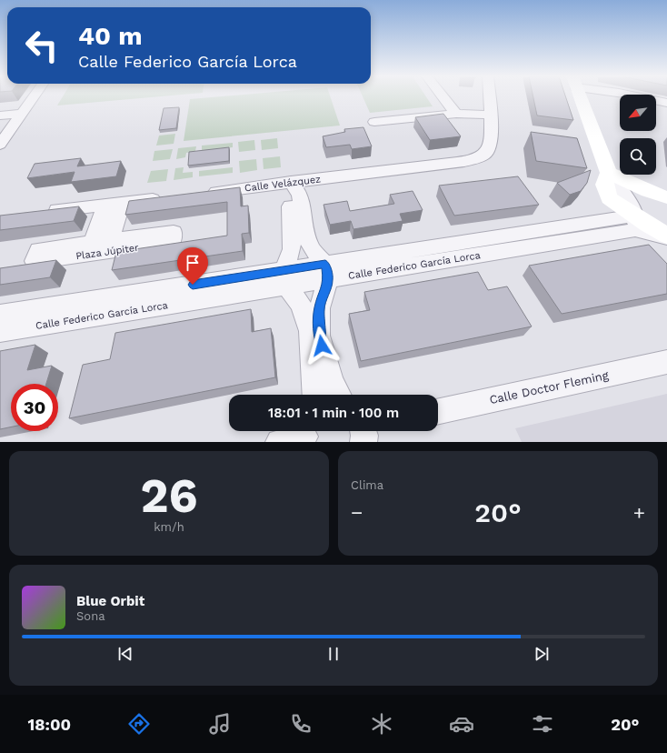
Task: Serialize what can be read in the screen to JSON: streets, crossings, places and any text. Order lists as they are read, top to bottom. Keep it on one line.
{"streets":{"street":["Calle Velázquez","Plaza Júpiter","Calle Federico García Lorca","Calle Doctor Fleming"]},"north":"bottom left","page":{"turn":["40 m","Calle Federico García Lorca"],"limit":"30","trip":"18:01 · 1 min · 100 m","tile":[["26","km/h"],"Clima"],"heat":["−","20°","+"],"song":["Blue Orbit","Sona"],"tabs":["18:00","20°"]}}
